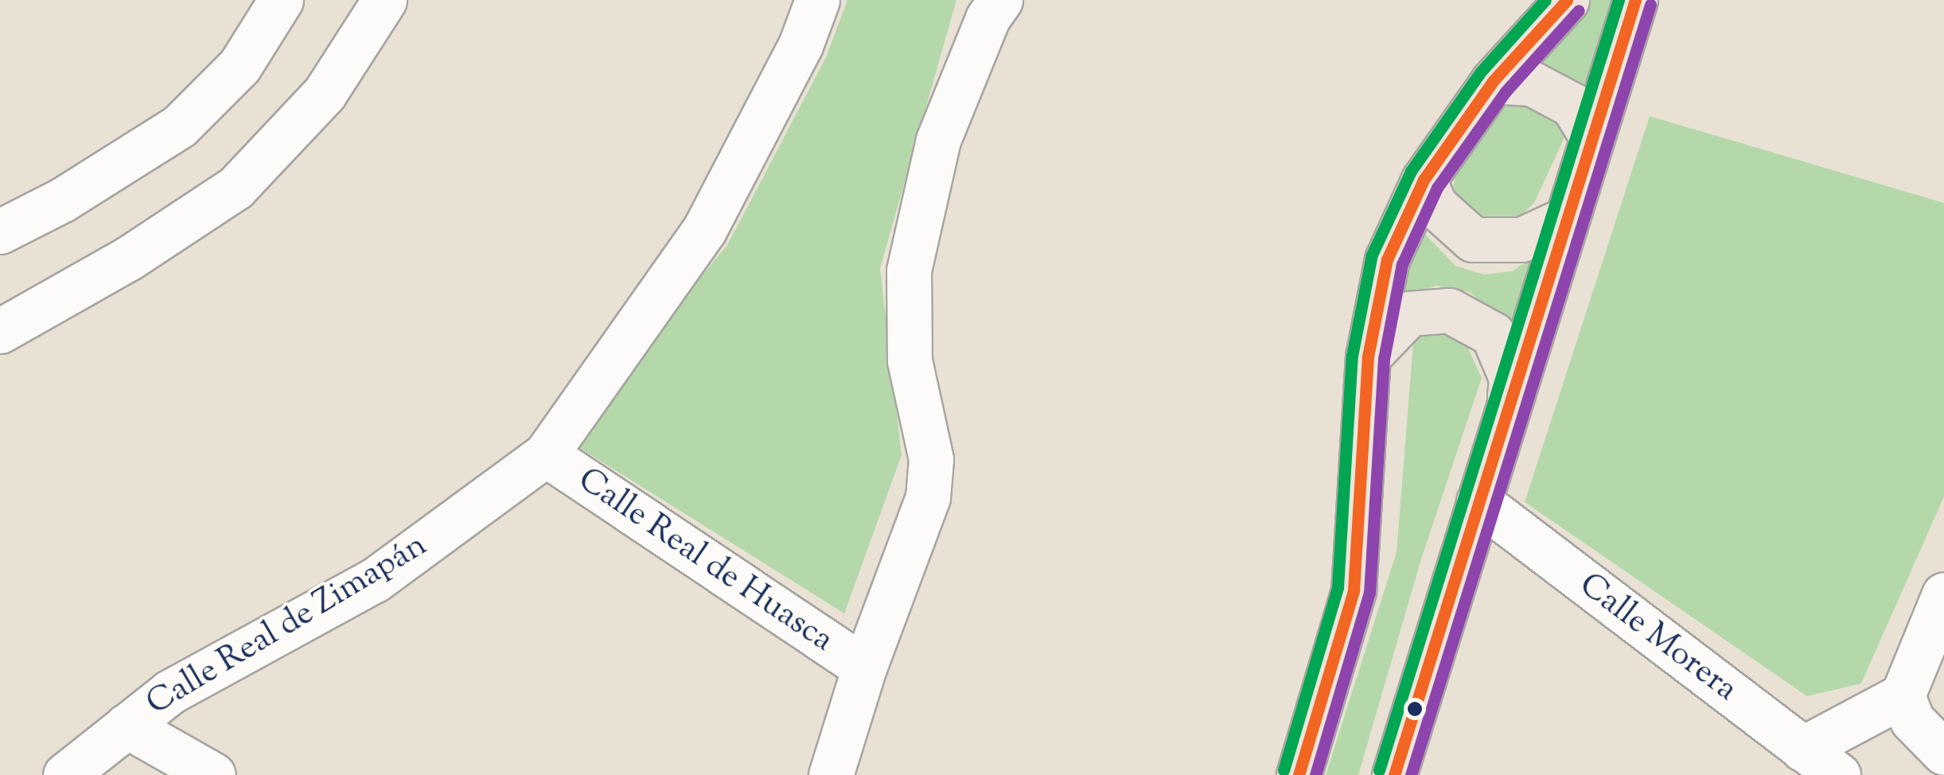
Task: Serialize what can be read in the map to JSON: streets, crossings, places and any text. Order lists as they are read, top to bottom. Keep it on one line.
{"streets":{"street":["Calle Real de Huasca","Calle Real de Zimapán","Calle Morera"]},"crossings":[["Calle Real de Huasca","Calle Real de Zimapán"]]}
